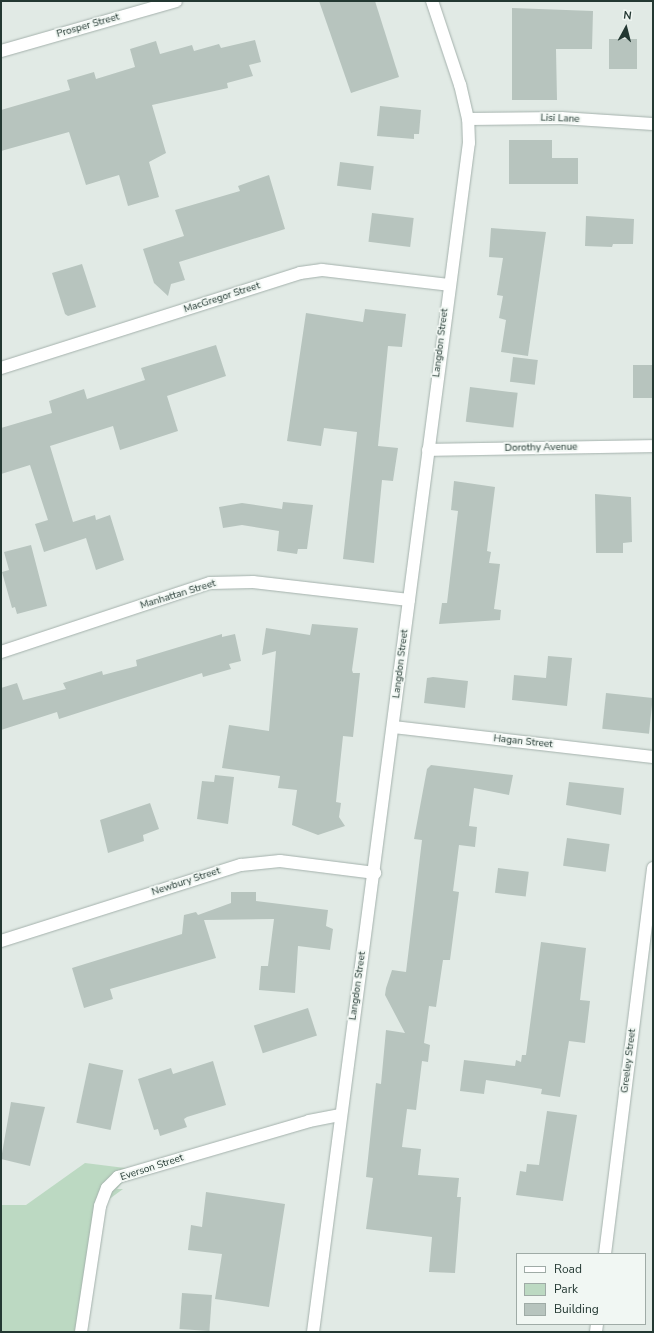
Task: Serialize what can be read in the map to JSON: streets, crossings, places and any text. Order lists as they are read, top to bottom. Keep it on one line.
{"streets":{"street":["Prosper Street","Lisi Lane","MacGregor Street","Langdon Street","Dorothy Avenue","Manhattan Street","Hagan Street","Newbury Street","Greeley Street","Everson Street"]},"crossings":[["Lisi Lane","Langdon Street"],["MacGregor Street","Langdon Street"],["Langdon Street","Dorothy Avenue"],["Langdon Street","Manhattan Street"],["Langdon Street","Hagan Street"],["Langdon Street","Newbury Street"],["Langdon Street","Everson Street"]],"legend":["Road","Park","Building"],"north":"top"}
